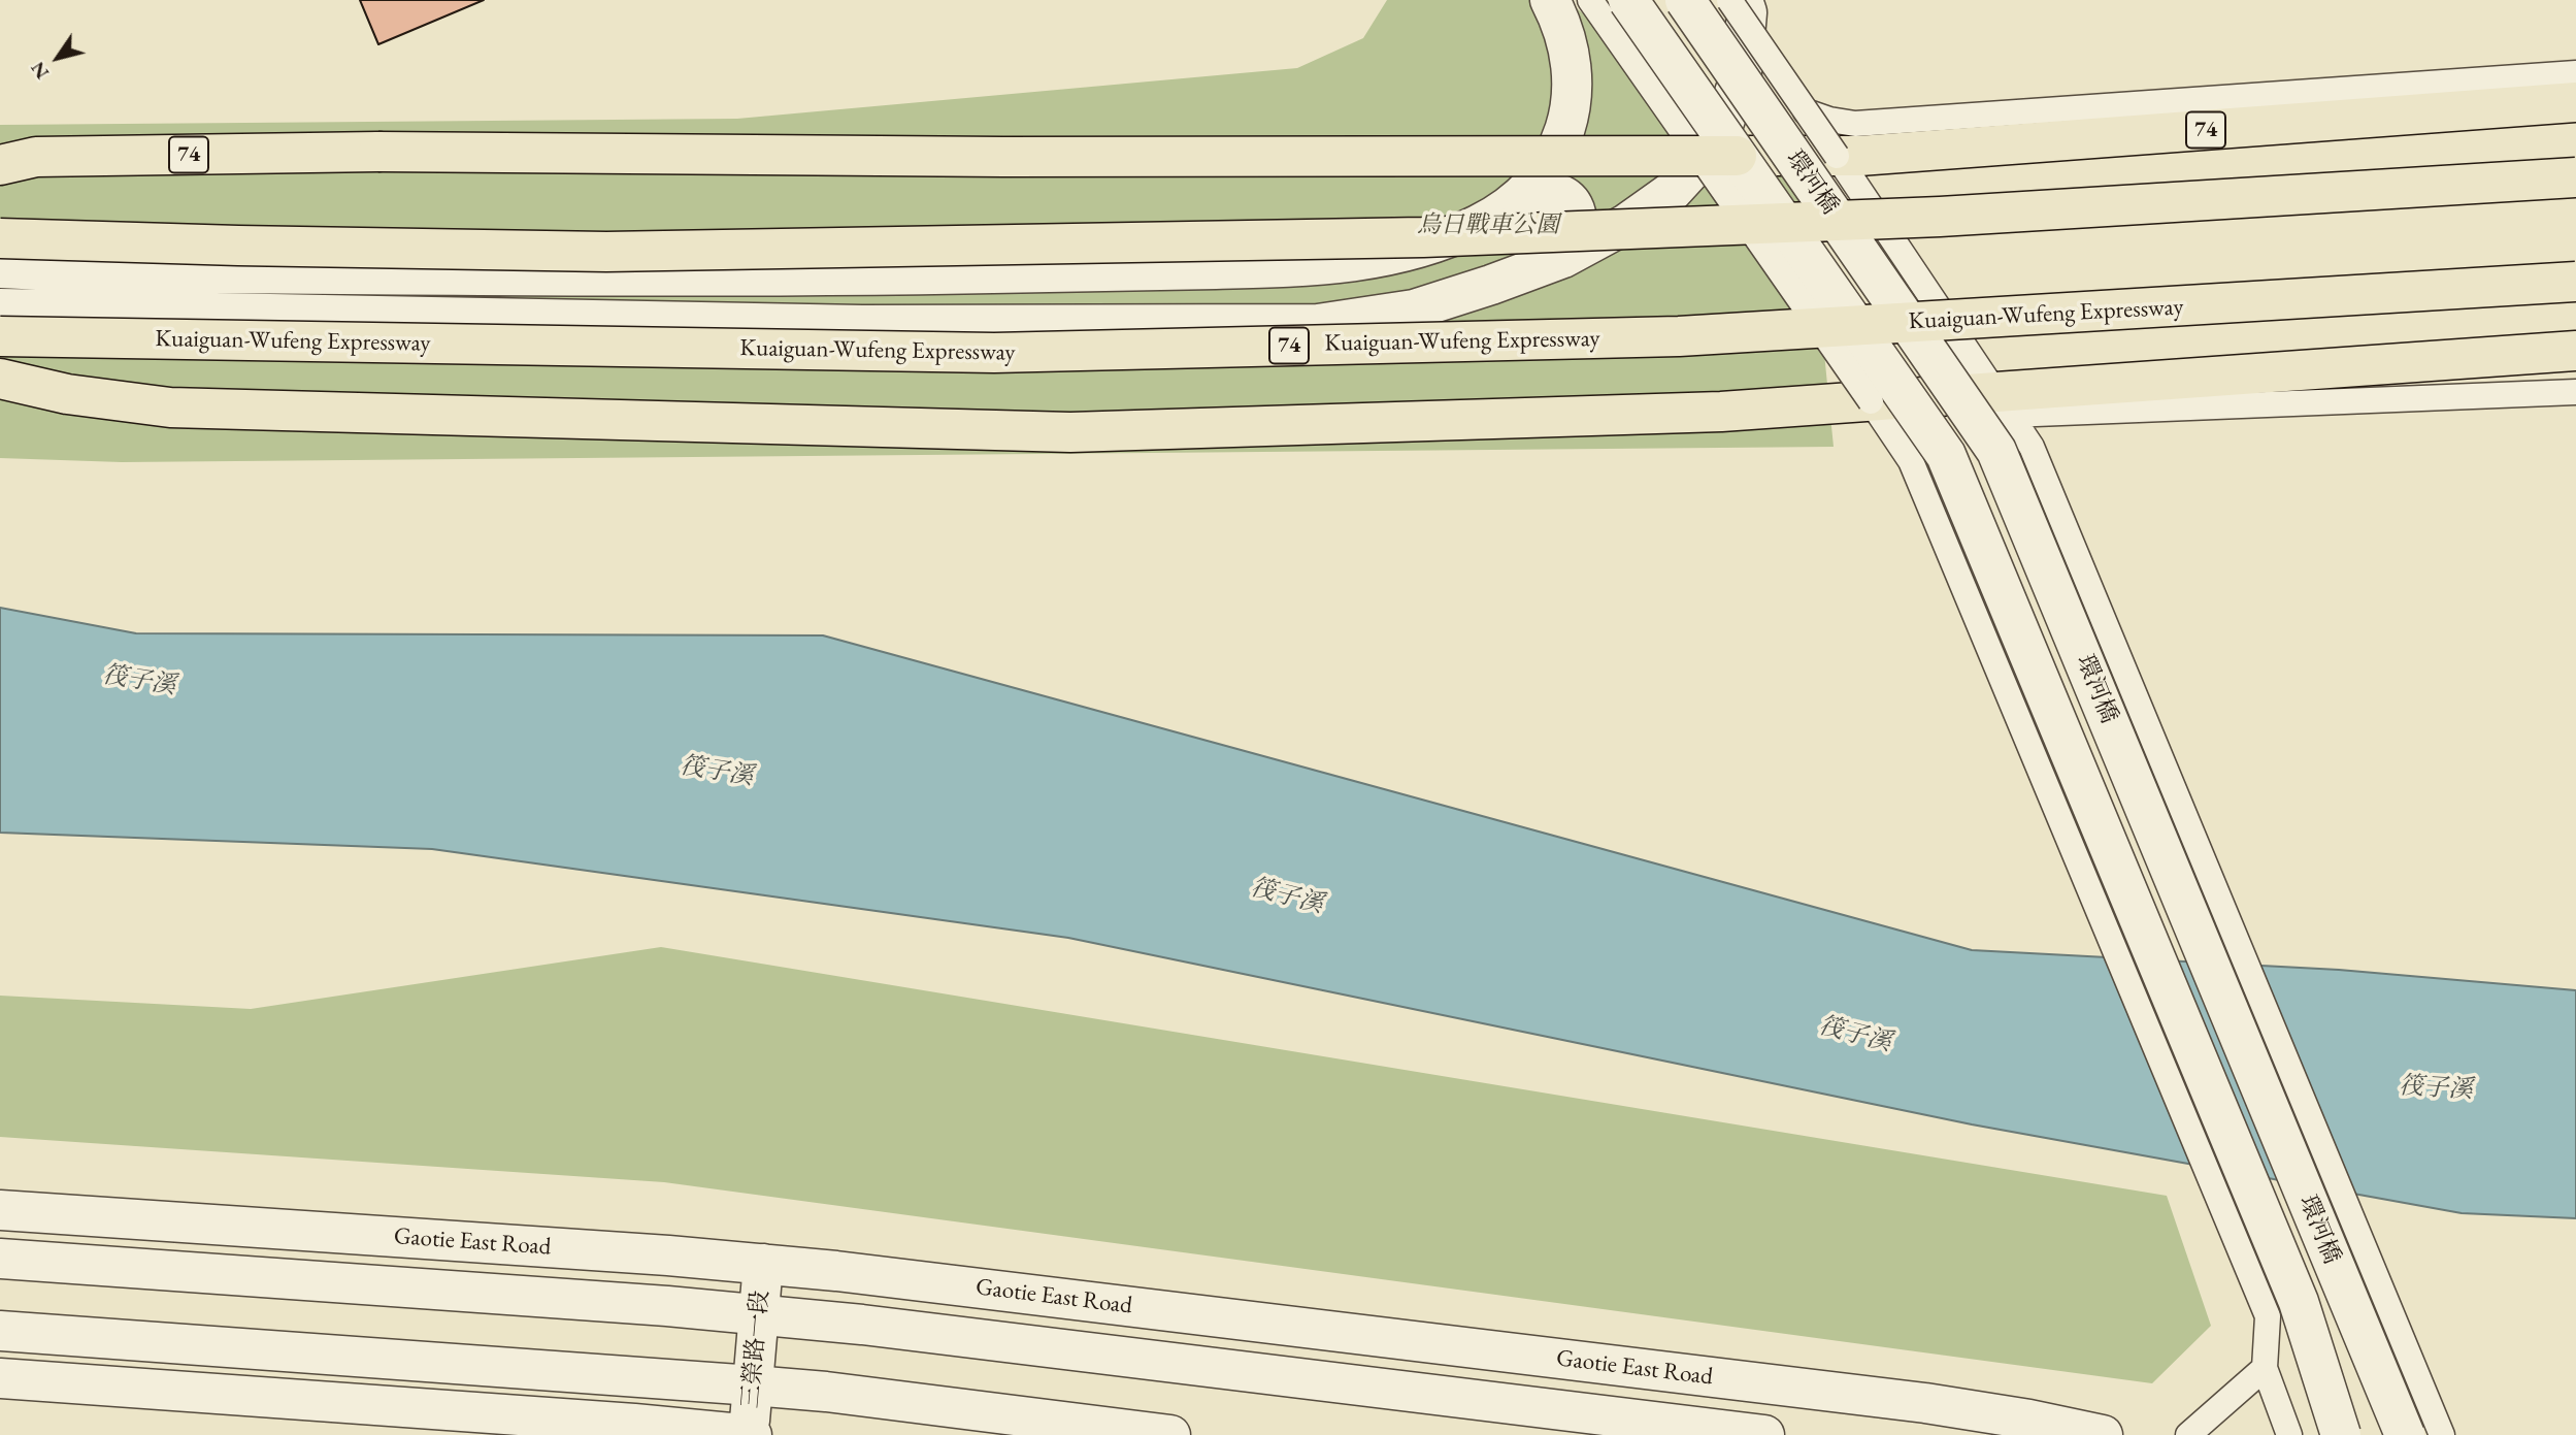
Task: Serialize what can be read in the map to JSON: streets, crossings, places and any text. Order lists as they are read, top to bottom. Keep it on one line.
{"streets":{"highway":["74","Kuaiguan-Wufeng Expressway"],"street":["環河橋","Gaotie East Road","三榮路一段"]},"crossings":[["74","環河橋"],["Gaotie East Road","三榮路一段"]],"water":["筏子溪"],"parks":["烏日戰車公園"],"north":"bottom left"}
